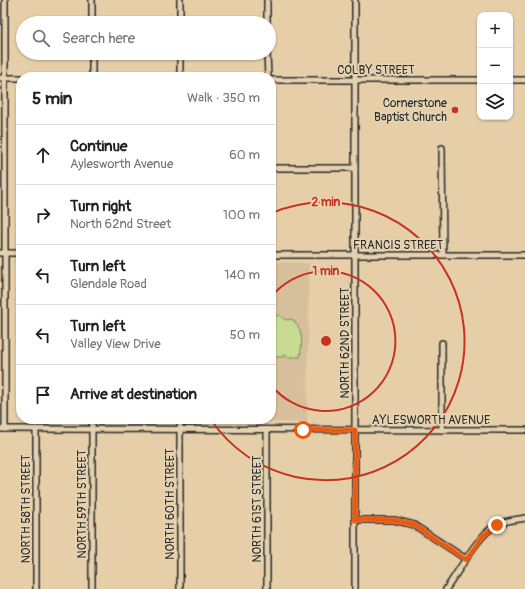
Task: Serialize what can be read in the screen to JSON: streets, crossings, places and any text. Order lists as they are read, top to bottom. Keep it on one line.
{"streets":{"street":["COLBY STREET","FRANCIS STREET","NORTH 62ND STREET","AYLESWORTH AVENUE","NORTH 59TH STREET","NORTH 60TH STREET","NORTH 58TH STREET","NORTH 61ST STREET"]},"crossings":[["COLBY STREET","NORTH 62ND STREET"],["FRANCIS STREET","NORTH 62ND STREET"],["NORTH 62ND STREET","AYLESWORTH AVENUE"],["AYLESWORTH AVENUE","NORTH 59TH STREET"],["AYLESWORTH AVENUE","NORTH 60TH STREET"],["AYLESWORTH AVENUE","NORTH 58TH STREET"],["AYLESWORTH AVENUE","NORTH 61ST STREET"]],"places":["Cornerstone Baptist Church"],"page":{"map_buttons":["+","−"],"search":"Search here","heading":["5 min","Walk · 350 m"],"list":[["Continue","Aylesworth Avenue","60 m"],["Turn right","North 62nd Street","100 m"],["Turn left","Glendale Road","140 m"],["Turn left","Valley View Drive","50 m"],"Arrive at destination"]},"rings":["2 min","1 min"]}
